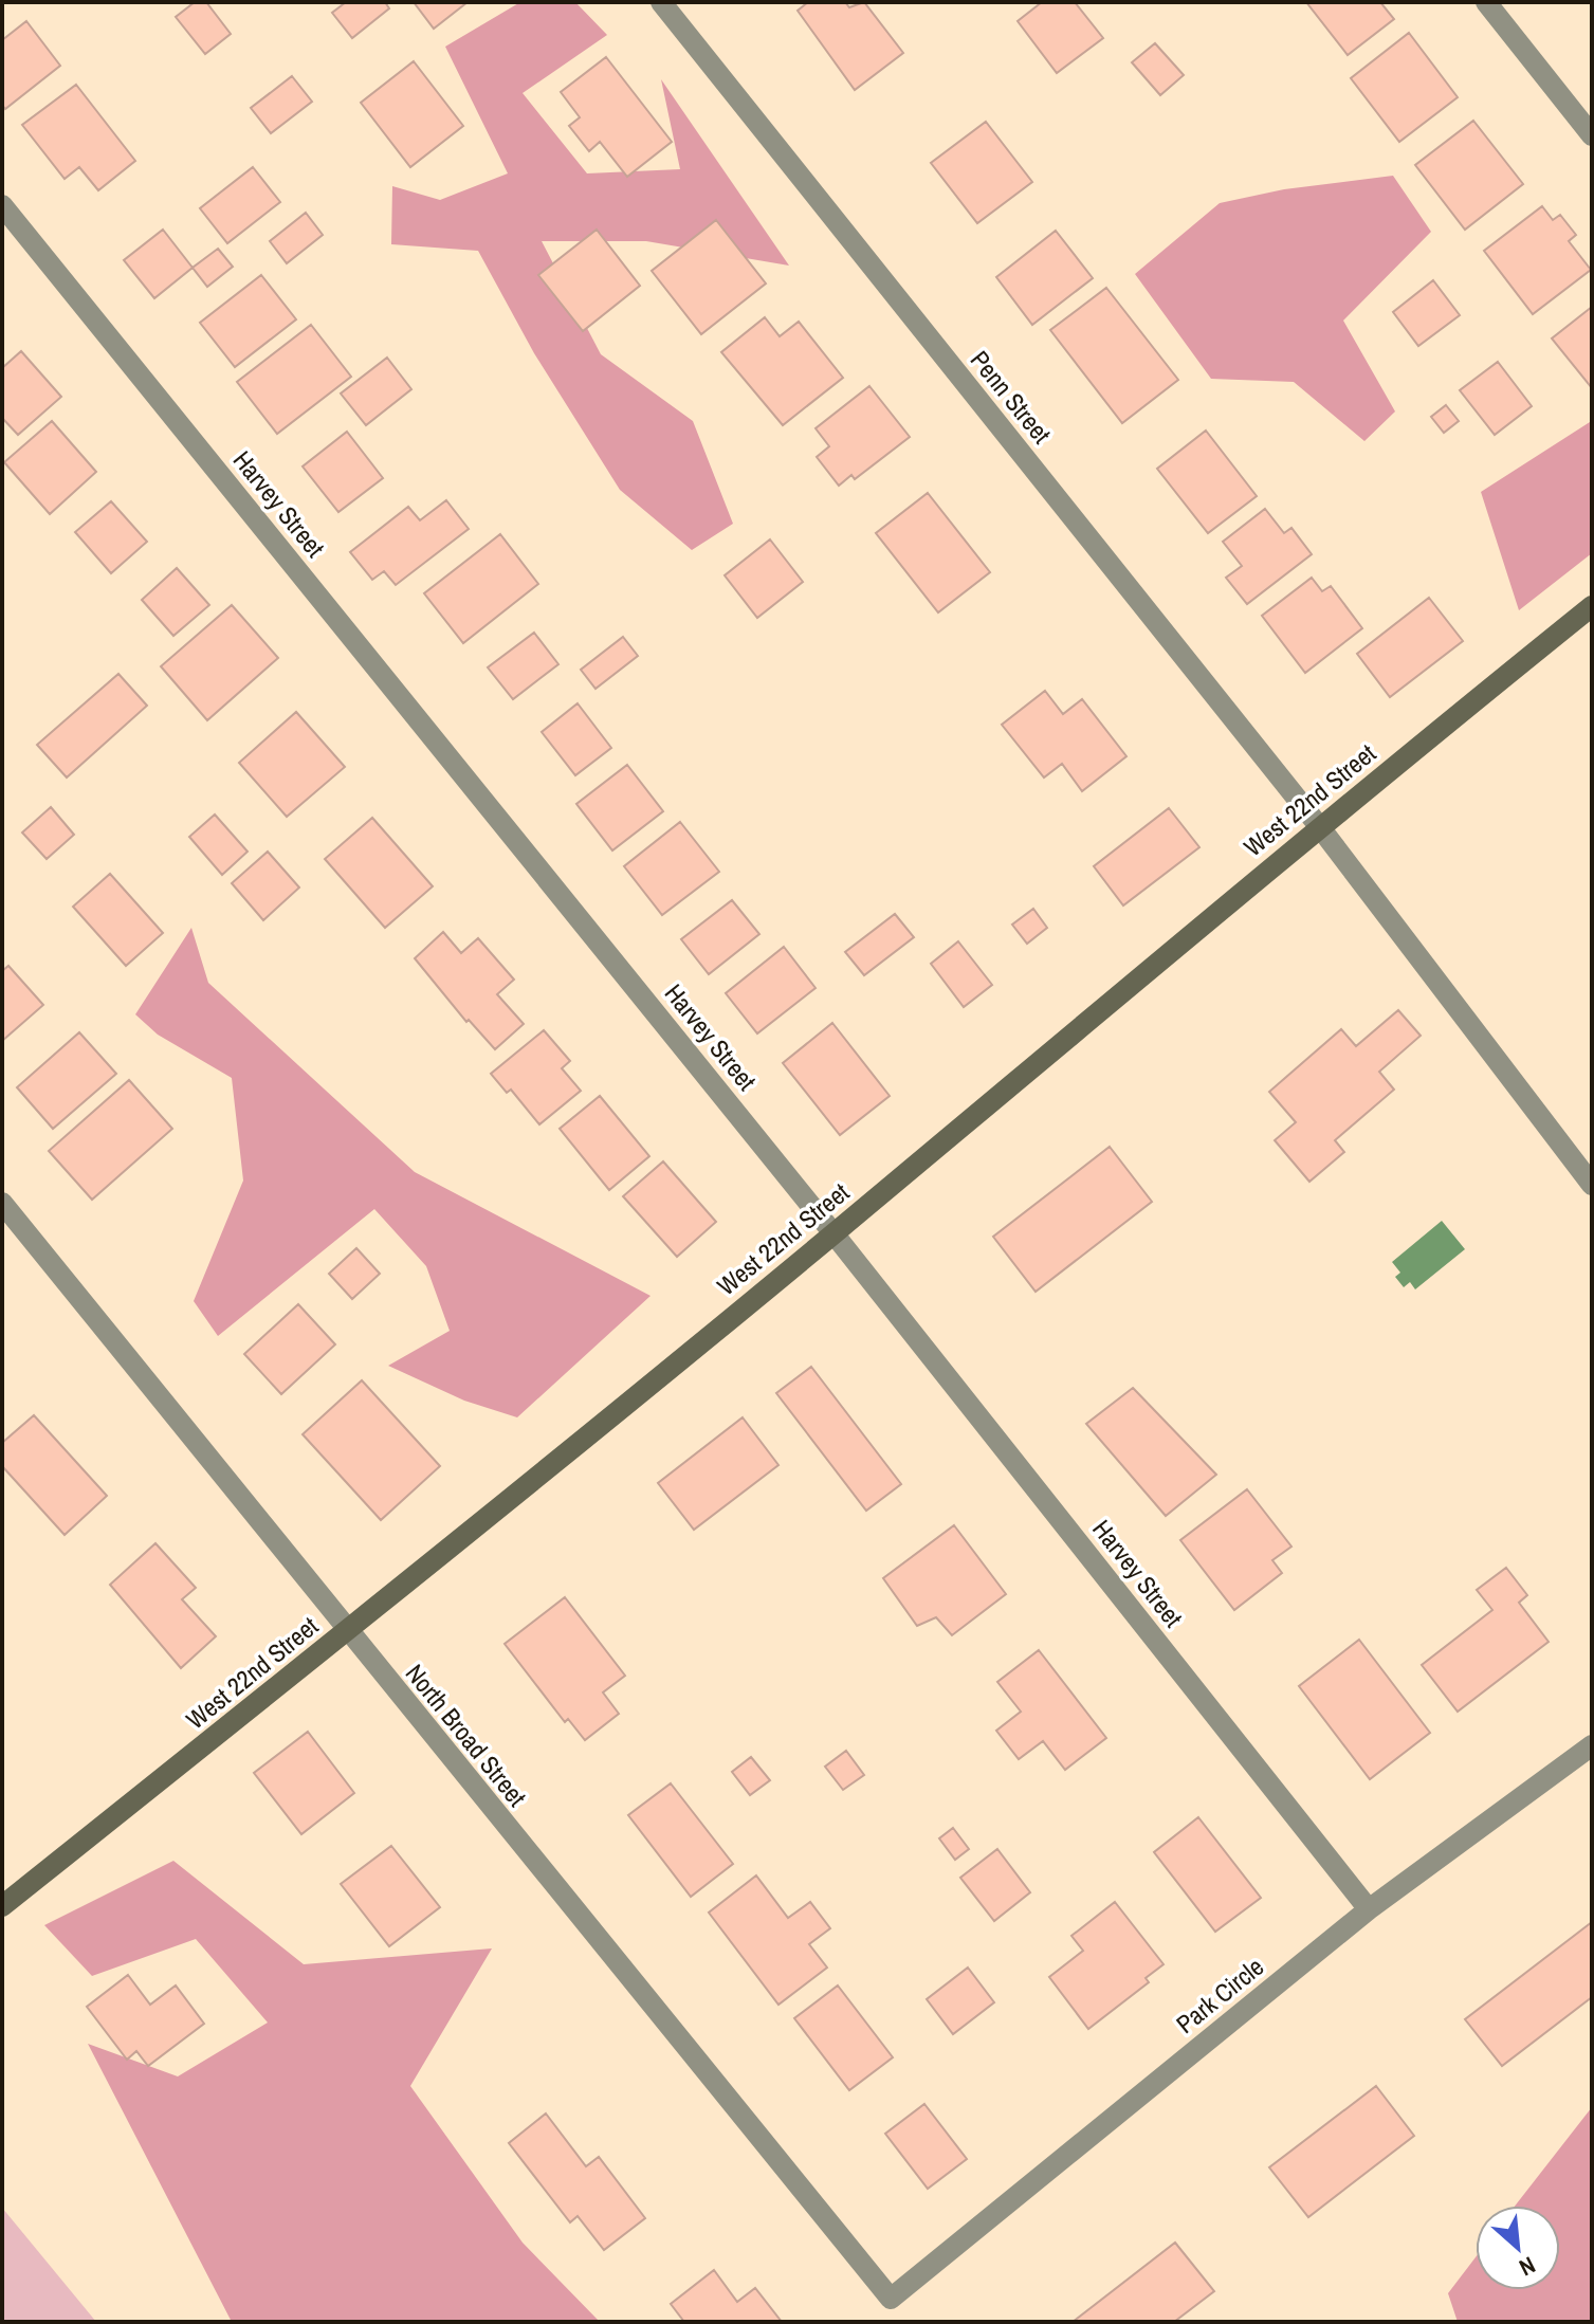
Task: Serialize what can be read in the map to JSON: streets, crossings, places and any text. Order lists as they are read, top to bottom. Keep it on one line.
{"streets":{"street":["Penn Street","Harvey Street","West 22nd Street","North Broad Street","Park Circle"]},"crossings":[["Penn Street","West 22nd Street"],["Harvey Street","West 22nd Street"],["Harvey Street","Park Circle"],["West 22nd Street","North Broad Street"],["North Broad Street","Park Circle"]],"north":"bottom right"}
